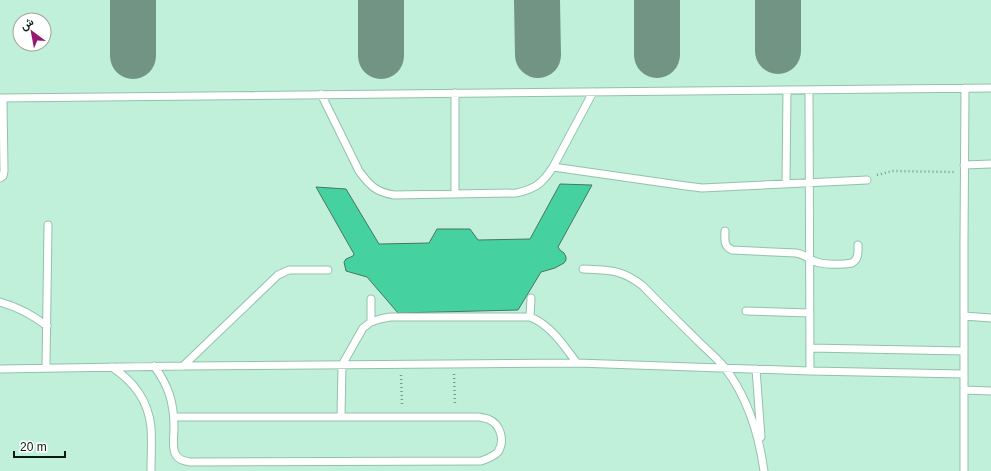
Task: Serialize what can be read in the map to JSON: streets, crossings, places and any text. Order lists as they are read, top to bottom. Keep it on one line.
{"scale_bar":"20 m","north":"top left"}
